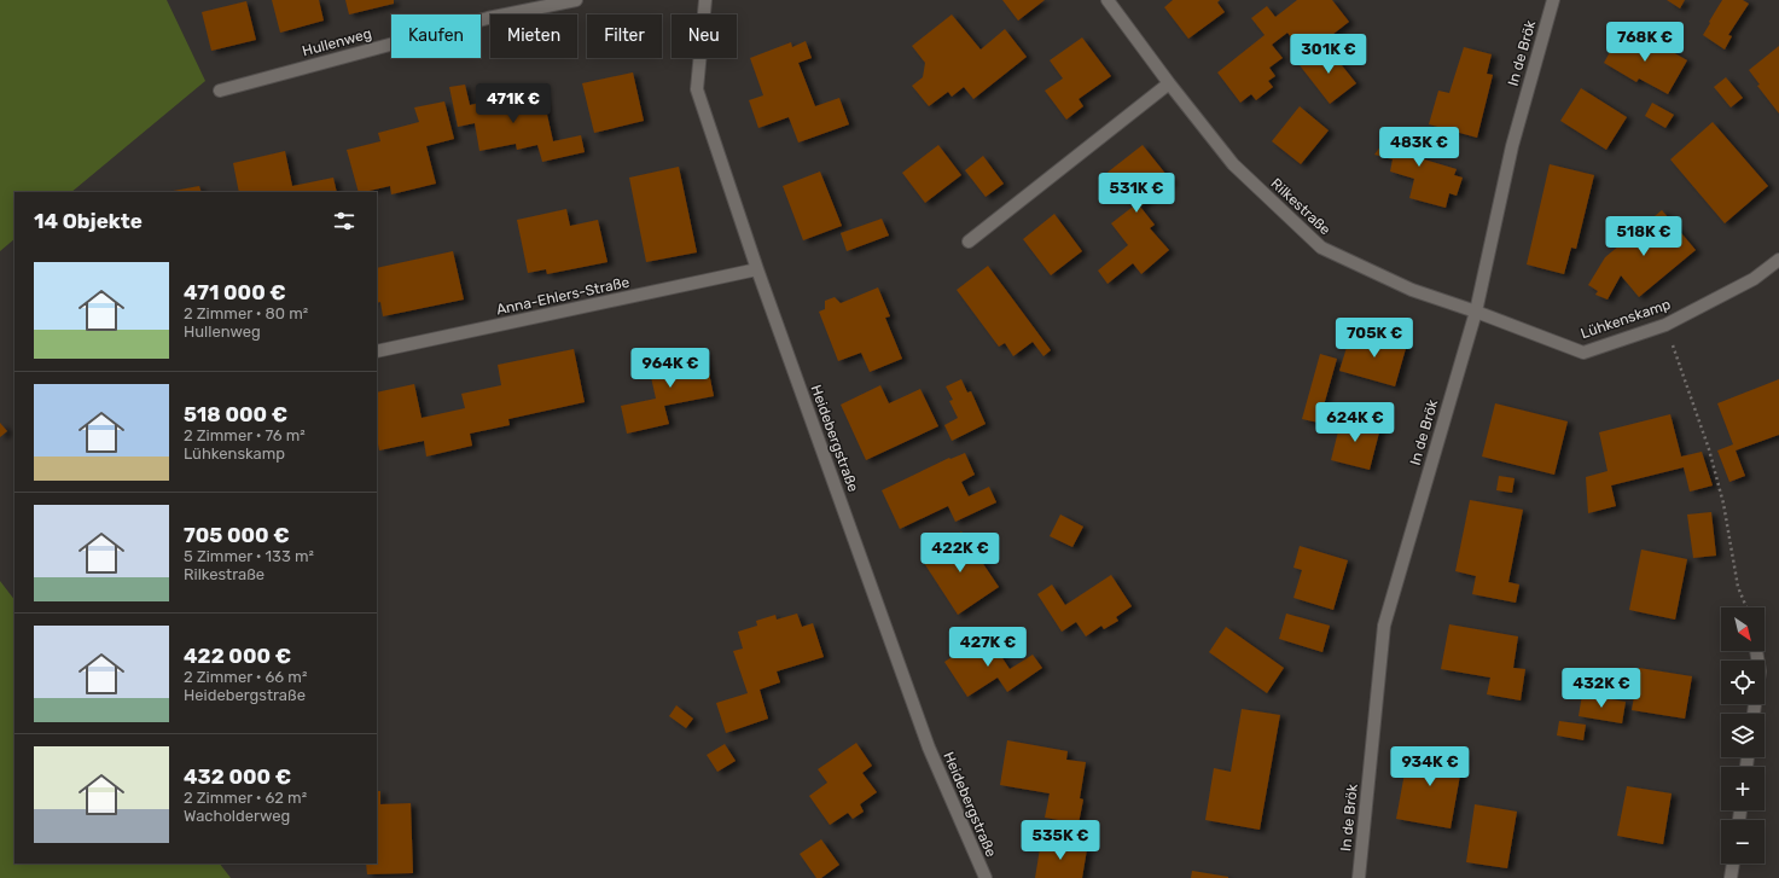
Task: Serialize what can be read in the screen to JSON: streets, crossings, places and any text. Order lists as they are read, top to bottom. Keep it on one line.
{"streets":{"street":["Hullenweg","In de Brök","Rilkestraße","Anna-Ehlers-Straße","Lühkenskamp","Heidebergstraße"]},"crossings":[["In de Brök","Rilkestraße"],["In de Brök","Lühkenskamp"],["Rilkestraße","Lühkenskamp"],["Anna-Ehlers-Straße","Heidebergstraße"]],"north":"bottom right","page":{"chip":["Kaufen","Mieten","Filter","Neu"],"price":["768K €","301K €","471K €","483K €","531K €","518K €","705K €","964K €","624K €","422K €","427K €","432K €","934K €","535K €"],"heading":"14 Objekte","list":[{"name":"471 000 €","note":"2 Zimmer · 80 m² · Hullenweg"},{"name":"518 000 €","note":"2 Zimmer · 76 m² · Lühkenskamp"},{"name":"705 000 €","note":"5 Zimmer · 133 m² · Rilkestraße"},{"name":"422 000 €","note":"2 Zimmer · 66 m² · Heidebergstraße"},{"name":"432 000 €","note":"2 Zimmer · 62 m² · Wacholderweg"}],"map_buttons":["+","−"]}}
